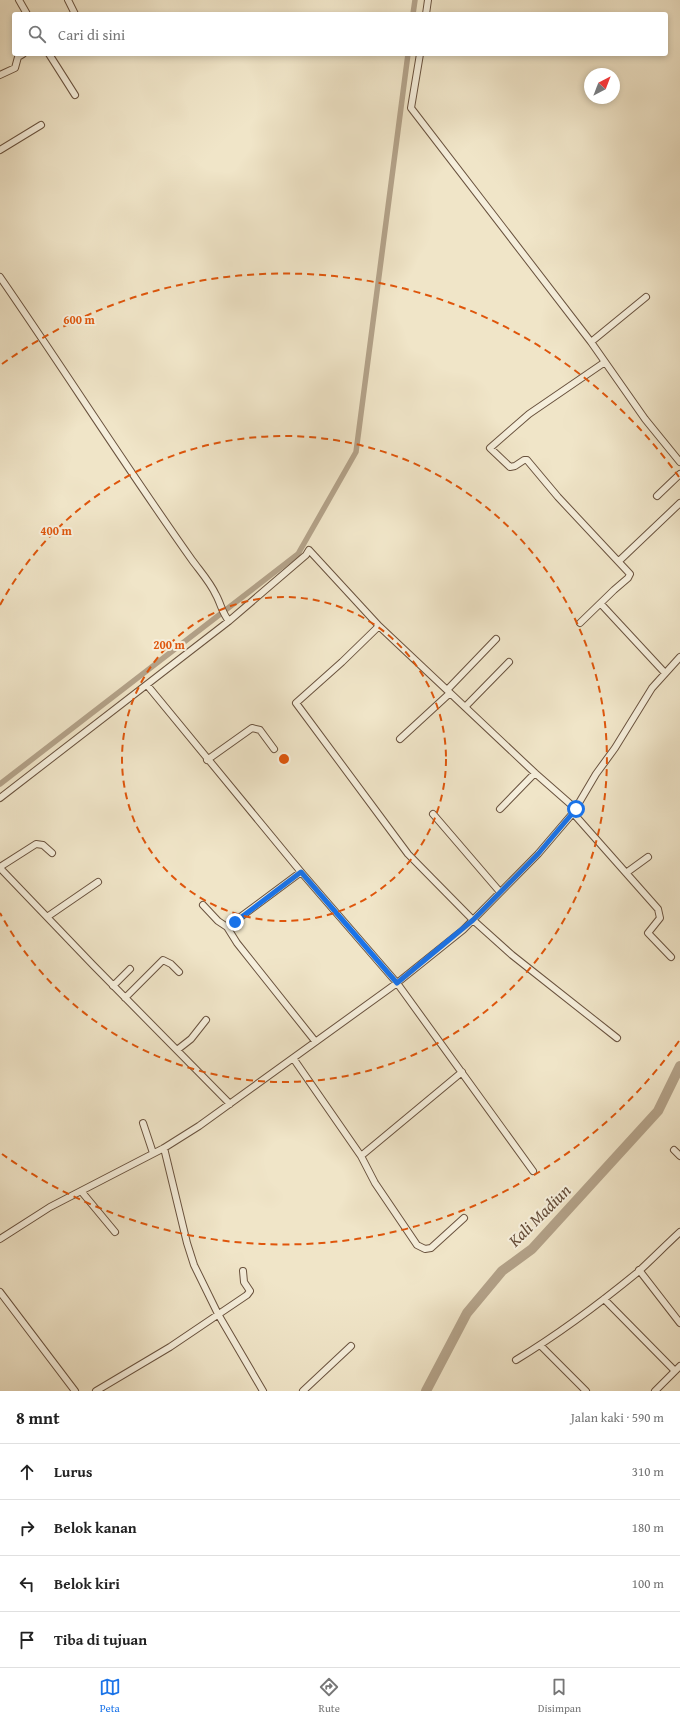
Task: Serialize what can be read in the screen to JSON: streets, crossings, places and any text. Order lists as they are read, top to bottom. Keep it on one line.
{"water":["Kali Madiun"],"north":"top right","page":{"search":"Cari di sini","heading":["8 mnt","Jalan kaki · 590 m"],"list":[["Lurus","310 m"],["Belok kanan","180 m"],["Belok kiri","100 m"],"Tiba di tujuan"],"nav":["Peta","Rute","Disimpan"]},"rings":["600 m","400 m","200 m"]}
